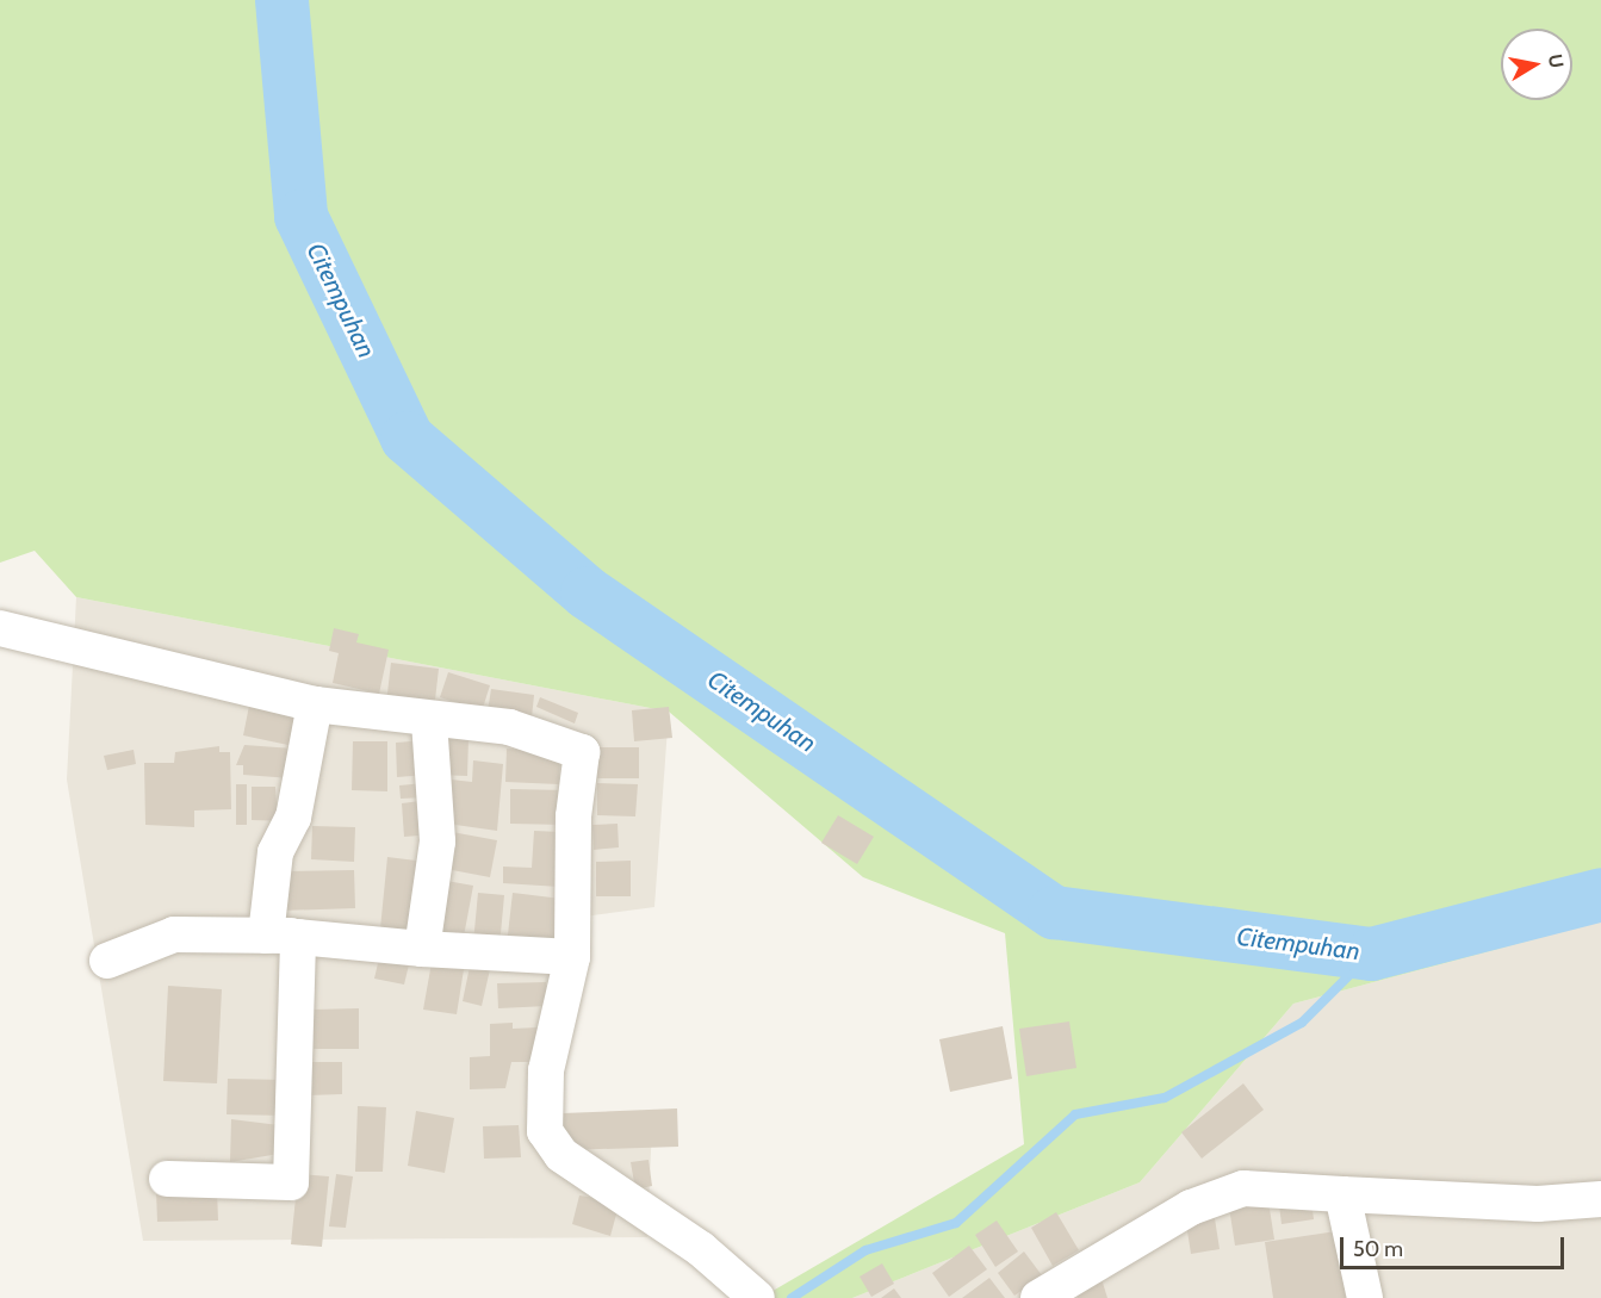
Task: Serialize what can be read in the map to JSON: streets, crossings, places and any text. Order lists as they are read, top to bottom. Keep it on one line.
{"water":["Citempuhan"],"scale_bar":"50 m","north":"right"}
